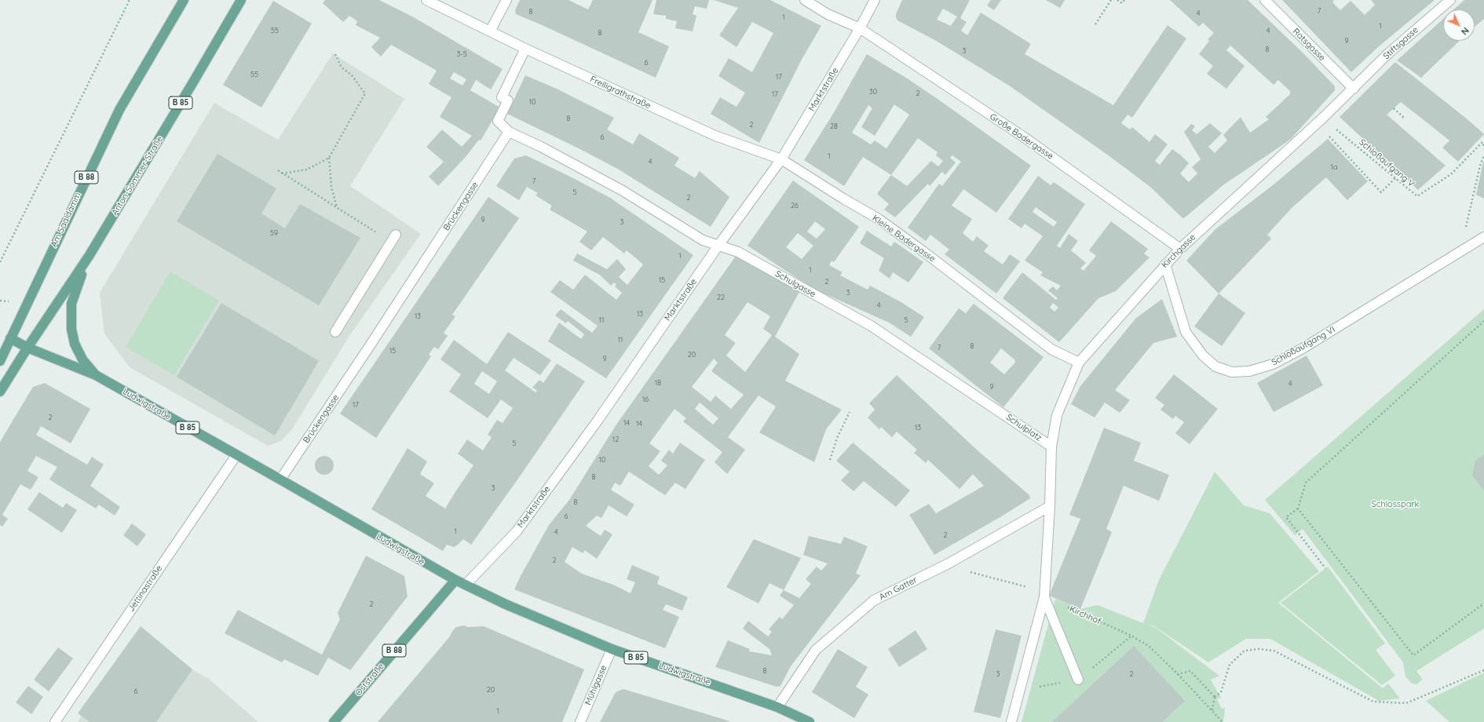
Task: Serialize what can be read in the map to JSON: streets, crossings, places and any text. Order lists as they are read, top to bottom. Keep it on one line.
{"streets":{"main road":["B 85","Anton-Sommer-Straße","B 88","Am Saaldamm","Ludwigstraße","Oststraße"],"street":["Stiftsgasse","Ratsgasse","Marktstraße","Freiligrathstraße","Große Badergasse","Brückengasse","Kleine Badergasse","Kirchgasse","Schulgasse","Schloßaufgang VI","Schulplatz","Jettinastraße","Am Gatter","Mühlgasse"],"path":["Schloßaufgang V","Kirchhof"]},"crossings":[["Stiftsgasse","Ratsgasse"],["Stiftsgasse","Kirchgasse"],["Ratsgasse","Kirchgasse"],["Marktstraße","Große Badergasse"],["Marktstraße","Kleine Badergasse"],["Marktstraße","Schulgasse"],["Marktstraße","Ludwigstraße"],["Freiligrathstraße","Kleine Badergasse"],["B 85","Anton-Sommer-Straße"],["B 85","Ludwigstraße"],["Große Badergasse","Kirchgasse"],["Schloßaufgang V","Kirchgasse"],["Anton-Sommer-Straße","Ludwigstraße"],["Brückengasse","Ludwigstraße"],["Am Saaldamm","Ludwigstraße"],["Kleine Badergasse","Kirchgasse"],["Kirchgasse","Schloßaufgang VI"],["Kirchgasse","Schulplatz"],["Schulgasse","Schulplatz"],["Ludwigstraße","Jettinastraße"],["Ludwigstraße","Am Gatter"],["Ludwigstraße","Oststraße"],["Ludwigstraße","Mühlgasse"],["Schulplatz","Am Gatter"],["Schulplatz","Kirchhof"],["Am Gatter","Kirchhof"]],"parks":["Schlosspark"],"house_numbers":["7","8","4","1","1","55","4","8","9","8","3","3-5","6","55","17","30","2","17","10","8","2","28","6","1","4","1a","7","5","2","26","9","3","59","1","1","15","2","3","22","4","13","13","11","5","11","8","7","15","20","9","18","4","9","16","17","2","14","14","13","12","5","10","8","3","8","6","1","4","2","2","2","8","3","2","20","6","1"],"north":"bottom right"}
